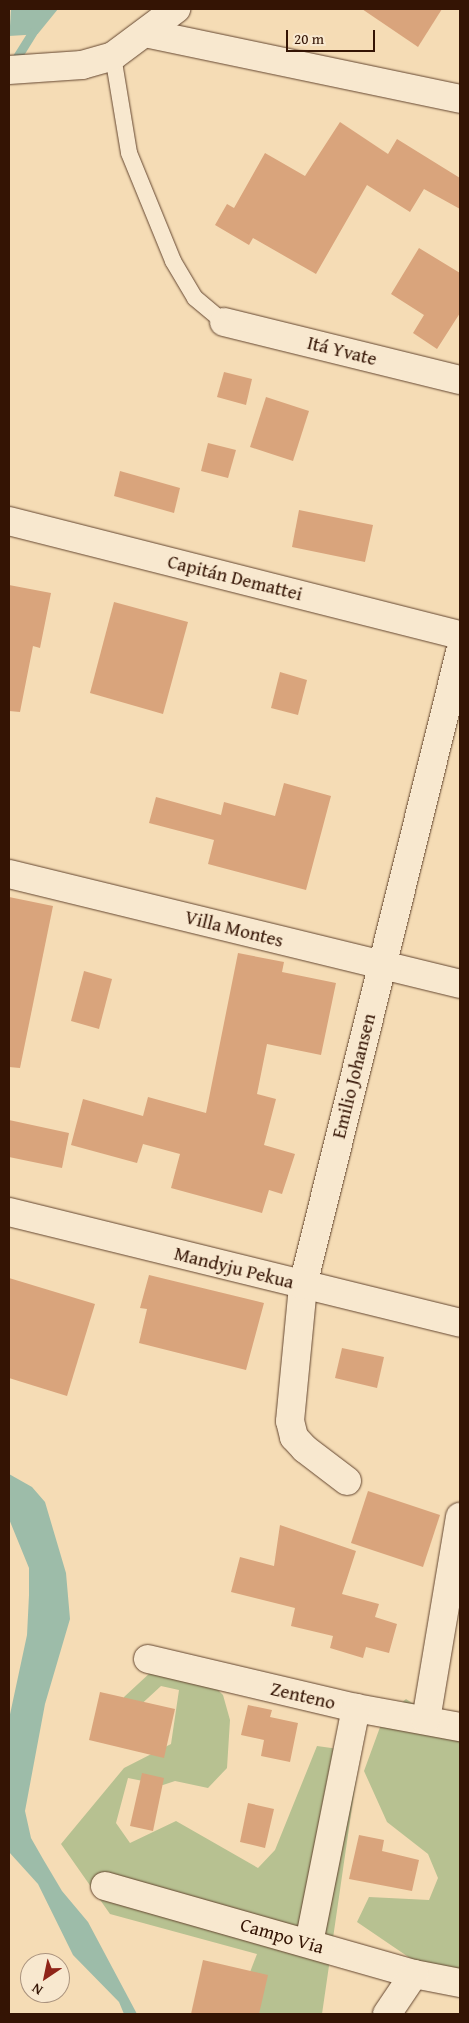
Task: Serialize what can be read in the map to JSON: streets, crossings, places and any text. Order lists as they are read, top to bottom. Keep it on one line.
{"streets":{"street":["Itá Yvate","Capitán Demattei","Villa Montes","Emilio Johansen","Mandyju Pekua","Zenteno","Campo Via"]},"crossings":[["Villa Montes","Emilio Johansen"],["Emilio Johansen","Mandyju Pekua"]],"scale_bar":"20 m","north":"bottom left"}
